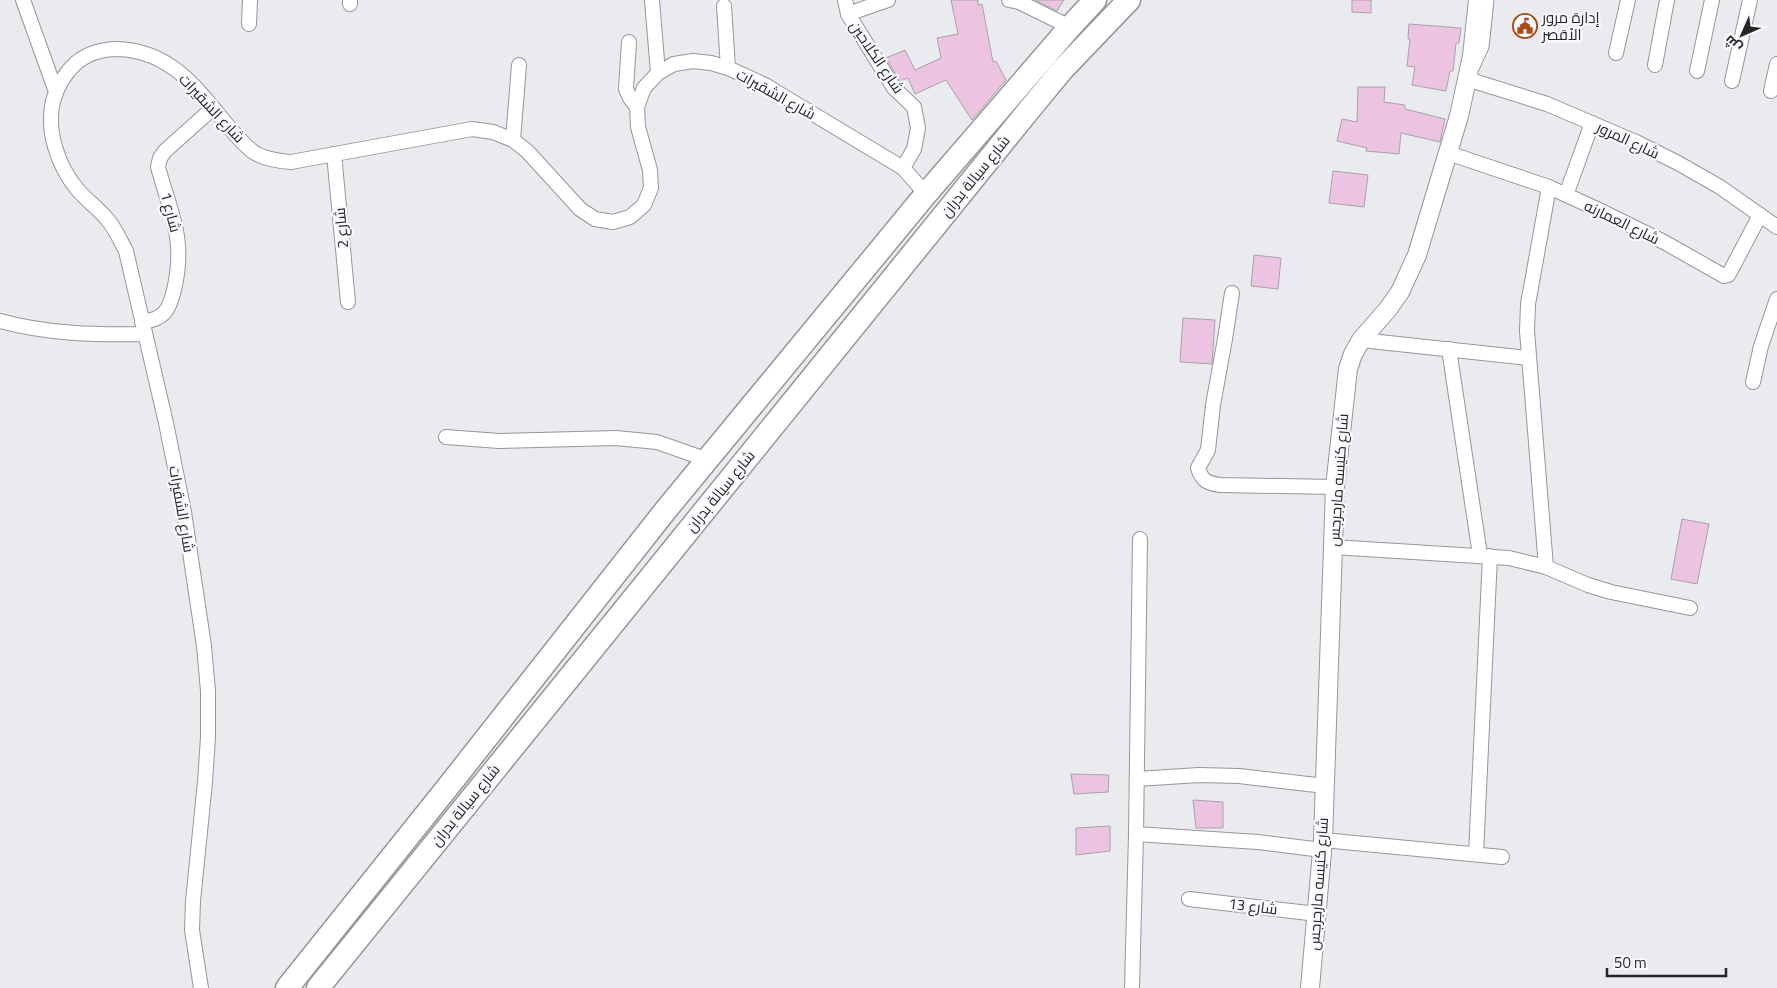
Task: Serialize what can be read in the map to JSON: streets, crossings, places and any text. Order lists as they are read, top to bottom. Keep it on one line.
{"streets":{"main road":["شارع سيالة بدران"],"street":["شارع الكلاحين","شارع الشقيرات","شارع المرور","شارع 1","شارع العمارنه","شارع 2","شارع كنيسه مارجرجس","شارع 13"]},"crossings":[["شارع الكلاحين","شارع الشقيرات"],["شارع الشقيرات","شارع سيالة بدران"],["شارع الشقيرات","شارع 1"],["شارع الشقيرات","شارع 2"],["شارع المرور","شارع العمارنه"],["شارع المرور","شارع كنيسه مارجرجس"],["شارع العمارنه","شارع كنيسه مارجرجس"],["شارع كنيسه مارجرجس","شارع 13"]],"places":{"public building":["إدارة مرور الأقصر"]},"scale_bar":"50 m","north":"bottom left"}
